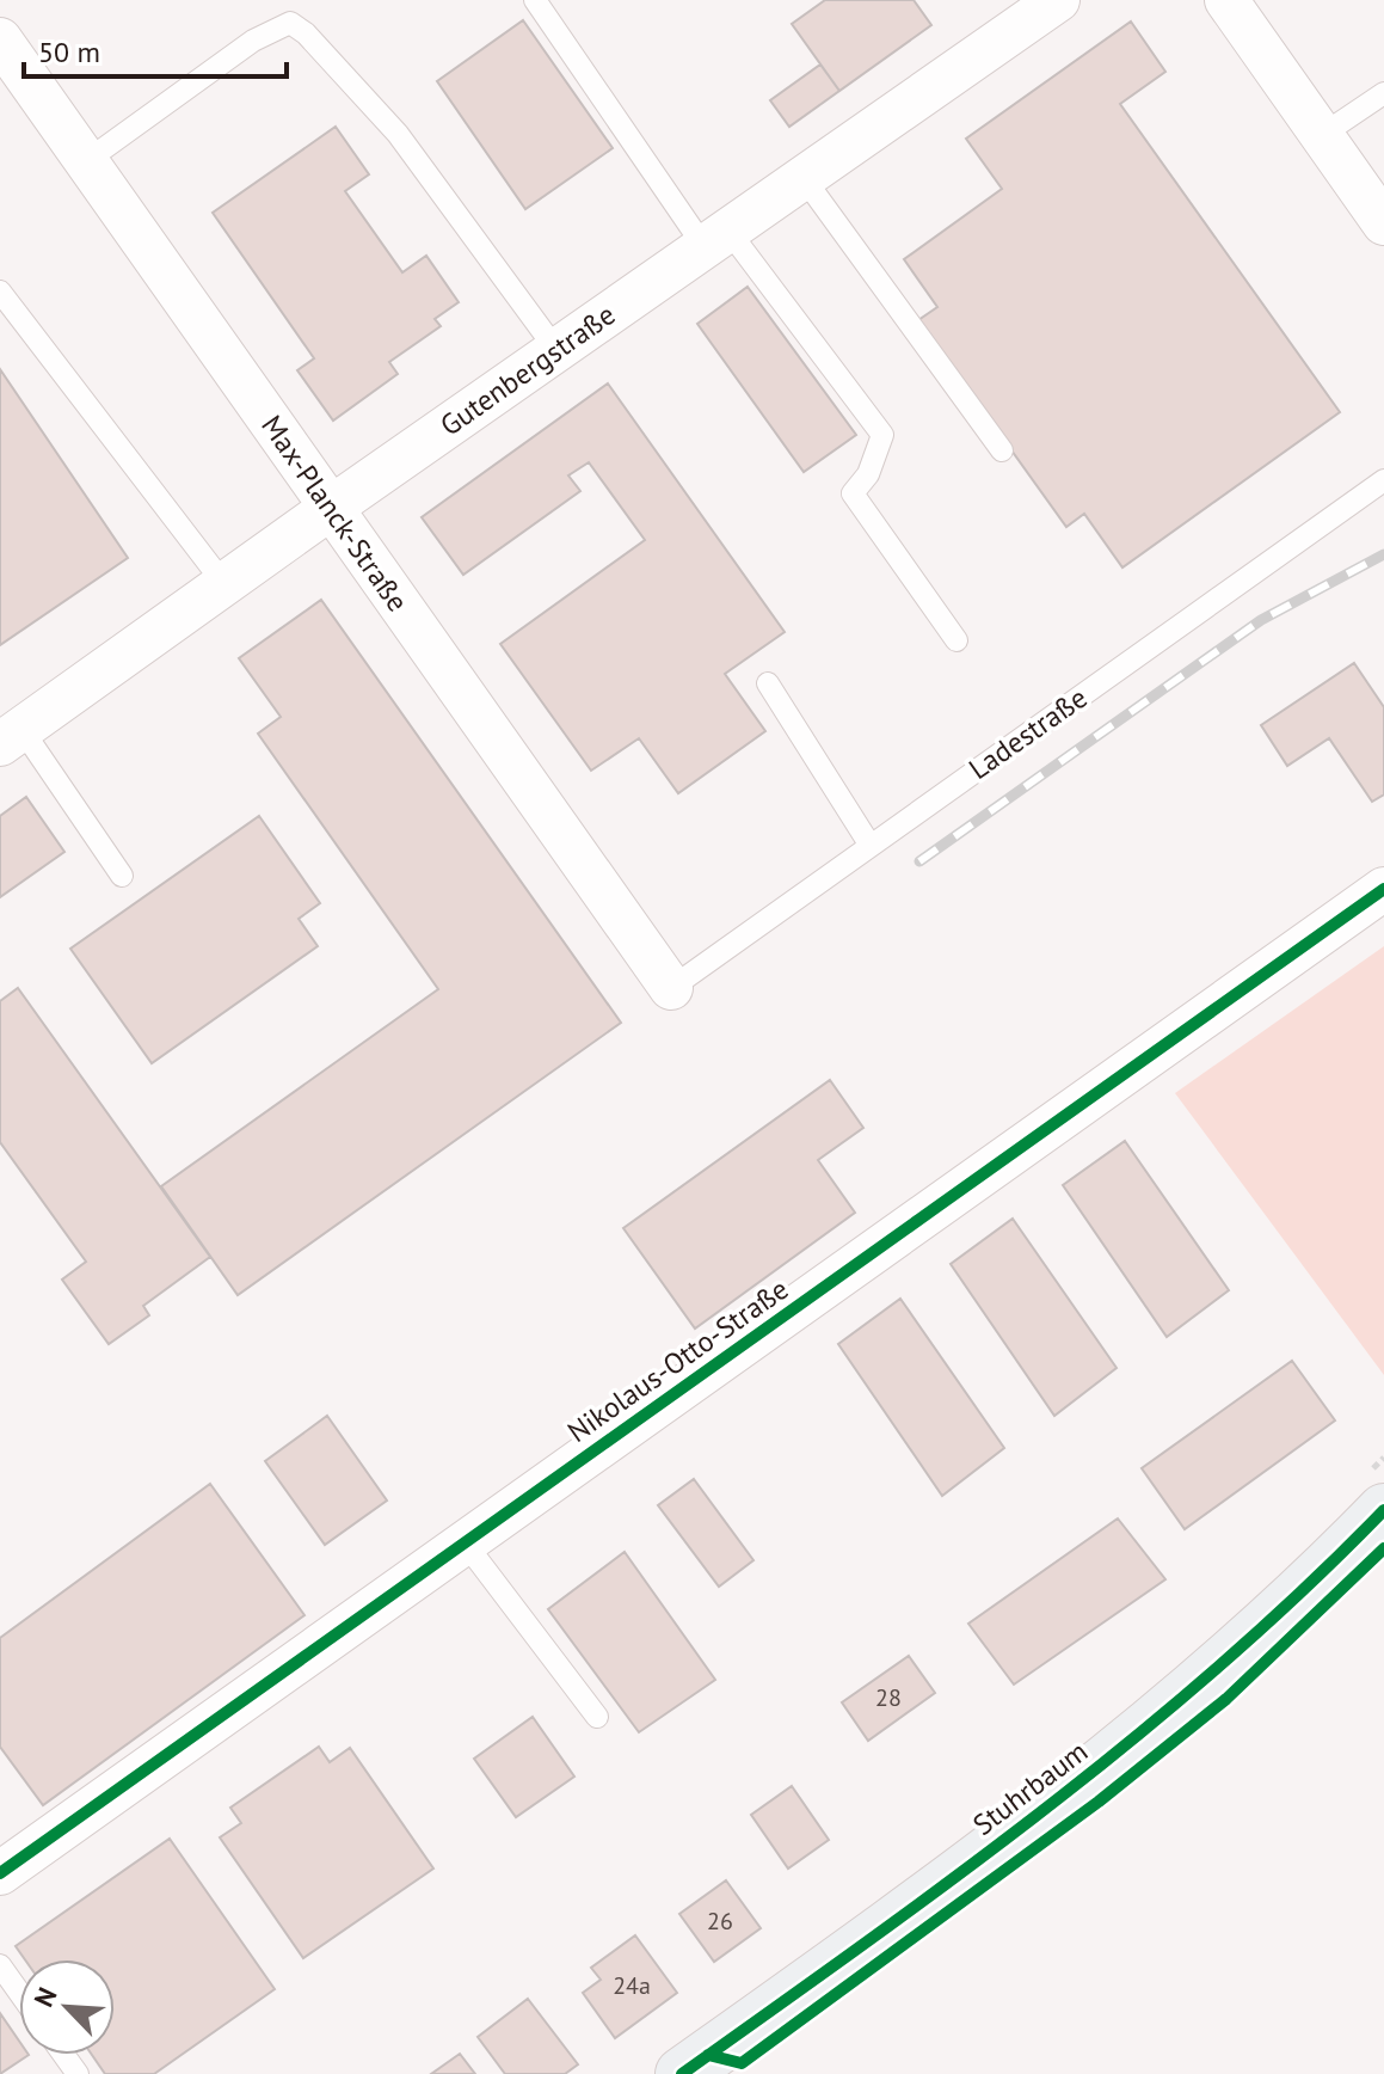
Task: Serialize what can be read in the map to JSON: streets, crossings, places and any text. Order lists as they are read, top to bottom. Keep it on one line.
{"streets":{"street":["Gutenbergstraße","Max-Planck-Straße","Nikolaus-Otto-Straße","Stuhrbaum"],"lane":["Ladestraße"]},"crossings":[["Gutenbergstraße","Max-Planck-Straße"],["Max-Planck-Straße","Ladestraße"]],"house_numbers":["28","26","24a"],"scale_bar":"50 m","north":"top left"}
